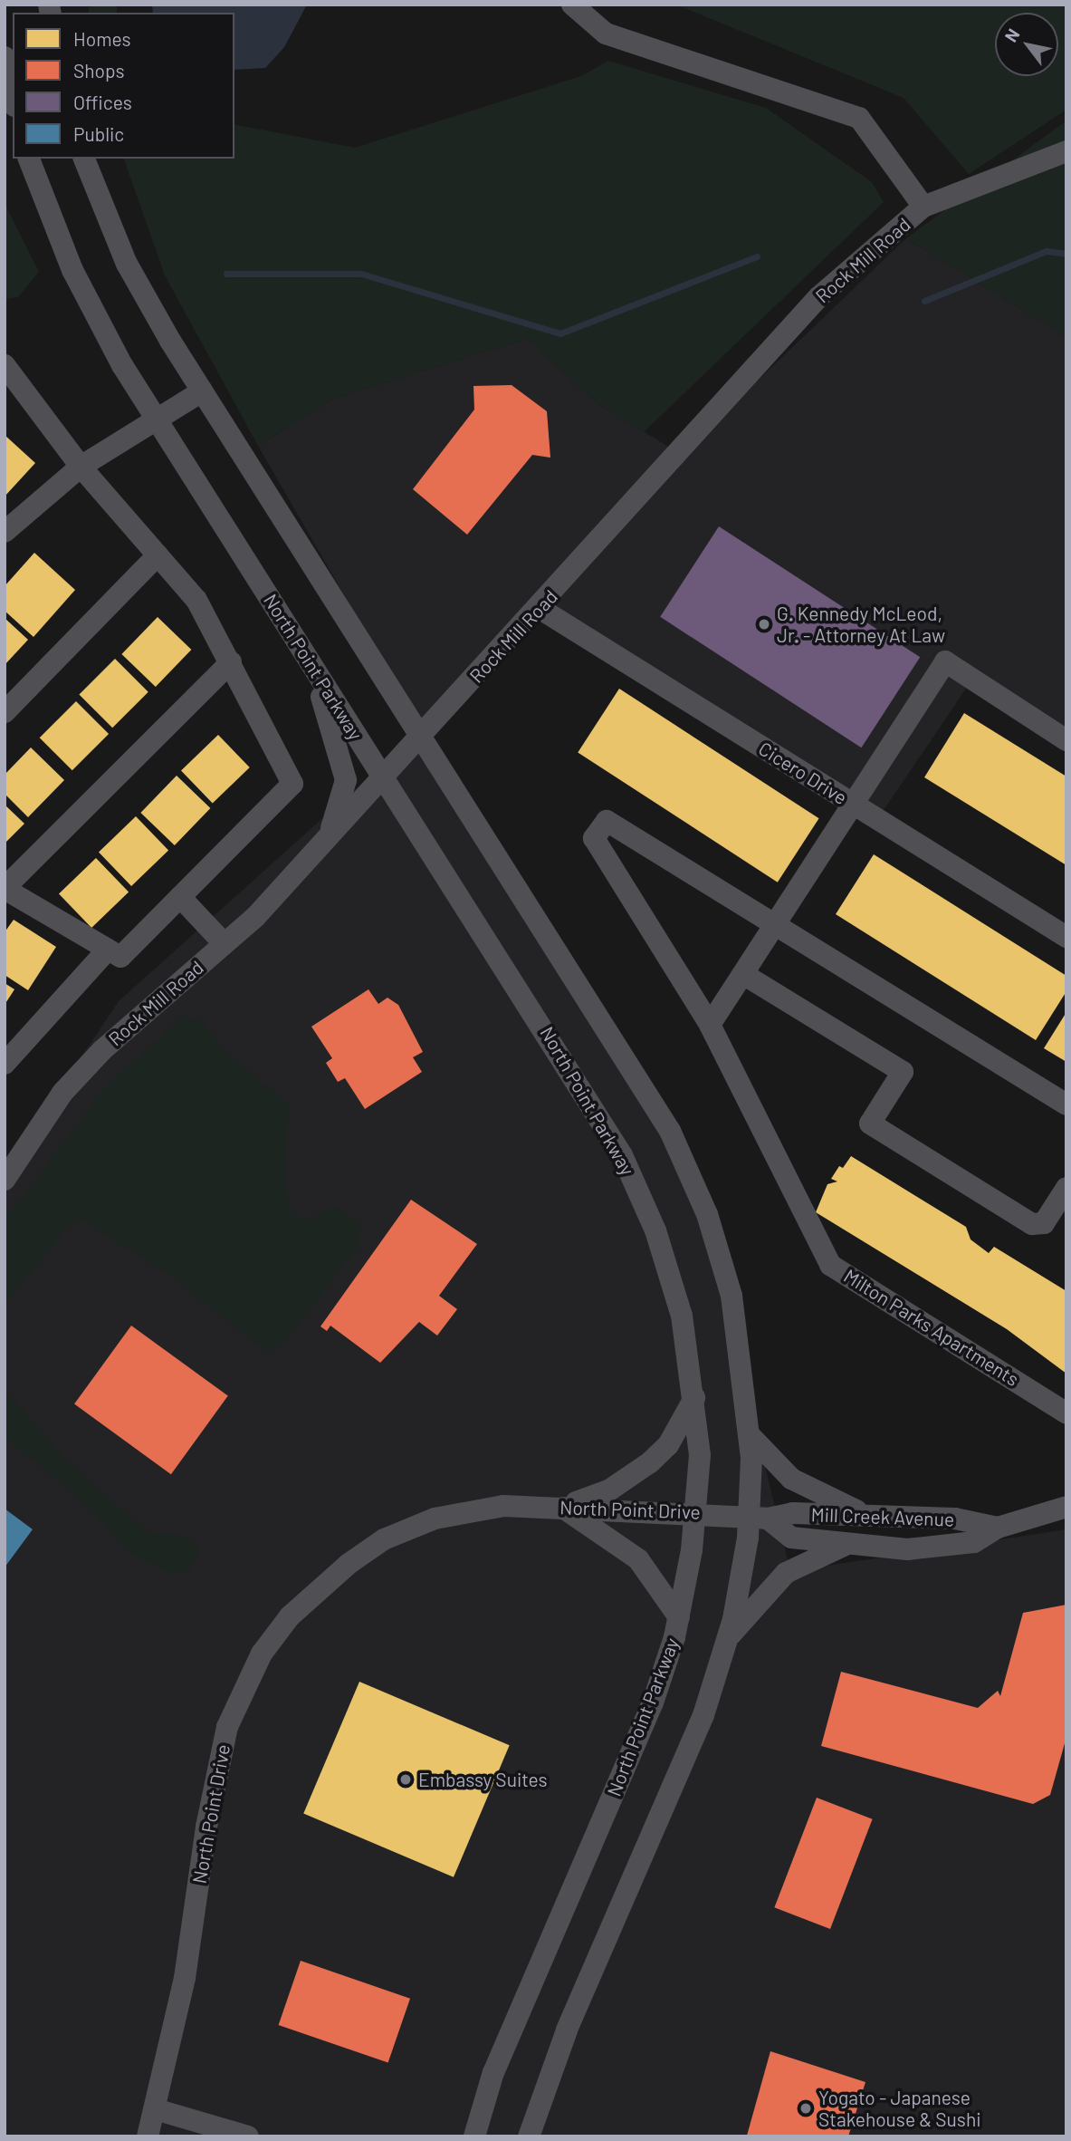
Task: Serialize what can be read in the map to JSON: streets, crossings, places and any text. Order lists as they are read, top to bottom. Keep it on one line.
{"streets":{"street":["Rock Mill Road","North Point Parkway","Cicero Drive","Milton Parks Apartments","North Point Drive","Mill Creek Avenue"]},"crossings":[["Rock Mill Road","North Point Parkway"],["Rock Mill Road","Cicero Drive"],["North Point Parkway","North Point Drive"],["North Point Drive","Mill Creek Avenue"]],"places":["G. Kennedy McLeod, Jr. - Attorney At Law","Embassy Suites","Yogato - Japanese Stakehouse & Sushi"],"legend":["Homes","Shops","Offices","Public"],"north":"top left"}
